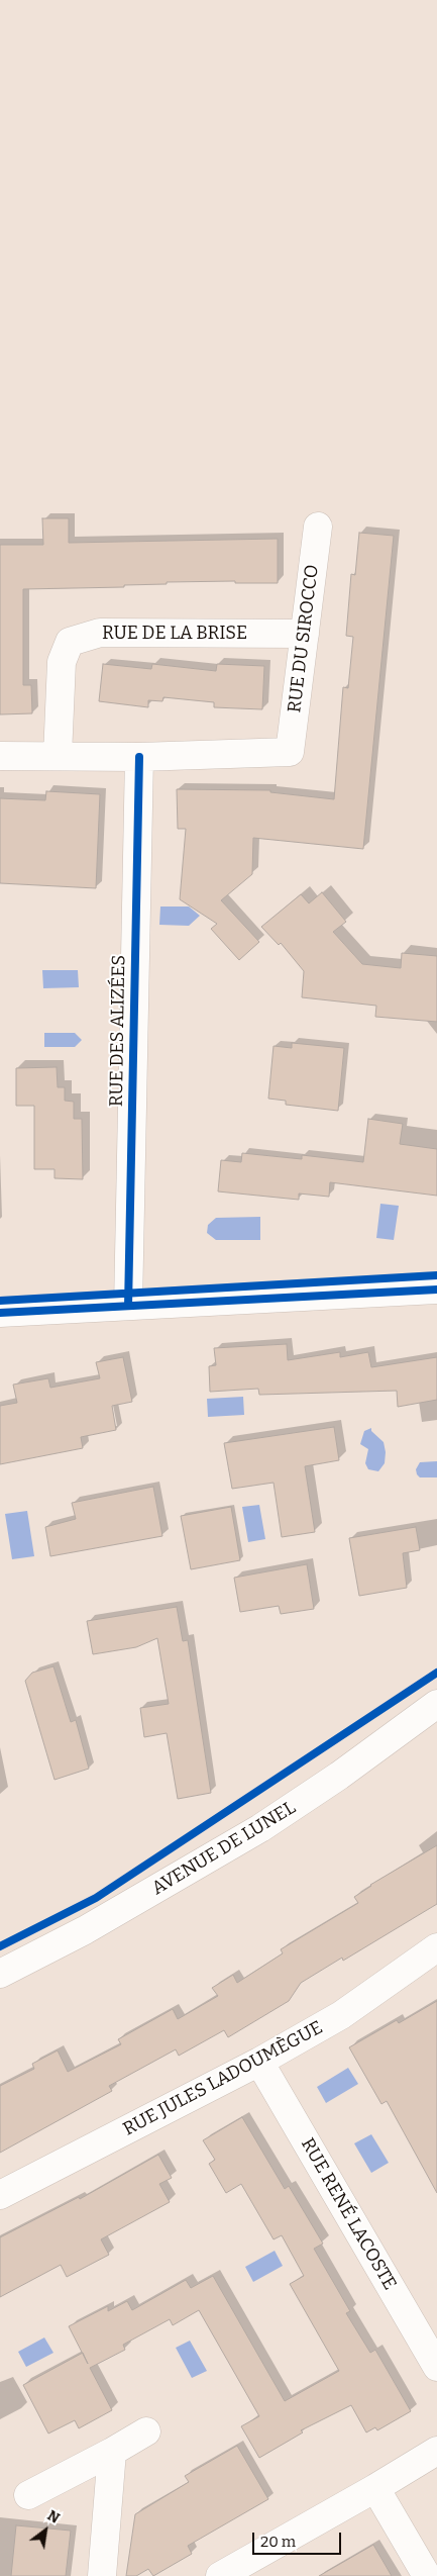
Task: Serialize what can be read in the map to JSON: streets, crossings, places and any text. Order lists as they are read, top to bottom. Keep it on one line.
{"streets":{"street":["RUE DE LA BRISE","RUE DU SIROCCO","RUE DES ALIZÉES","AVENUE DE LUNEL","RUE JULES LADOUMÈGUE","RUE RENÉ LACOSTE"]},"crossings":[["RUE DE LA BRISE","RUE DU SIROCCO"],["RUE DU SIROCCO","RUE DES ALIZÉES"],["RUE JULES LADOUMÈGUE","RUE RENÉ LACOSTE"]],"scale_bar":"20 m","north":"top right"}
